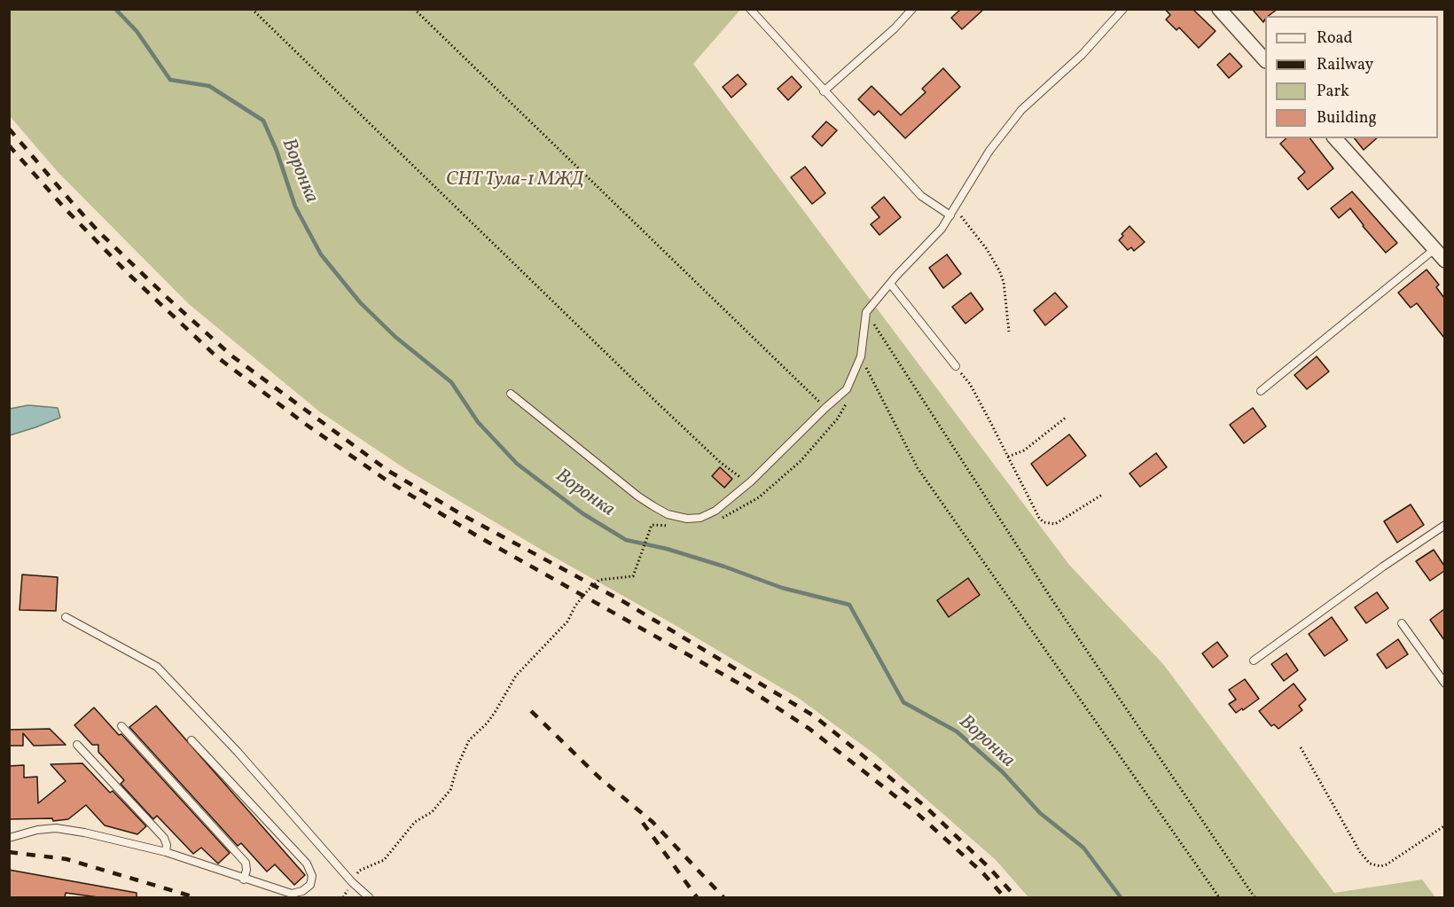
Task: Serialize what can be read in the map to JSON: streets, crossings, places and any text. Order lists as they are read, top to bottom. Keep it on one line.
{"water":["Воронка"],"parks":["СНТ Тула-1 МЖД"],"legend":["Road","Railway","Park","Building"]}
